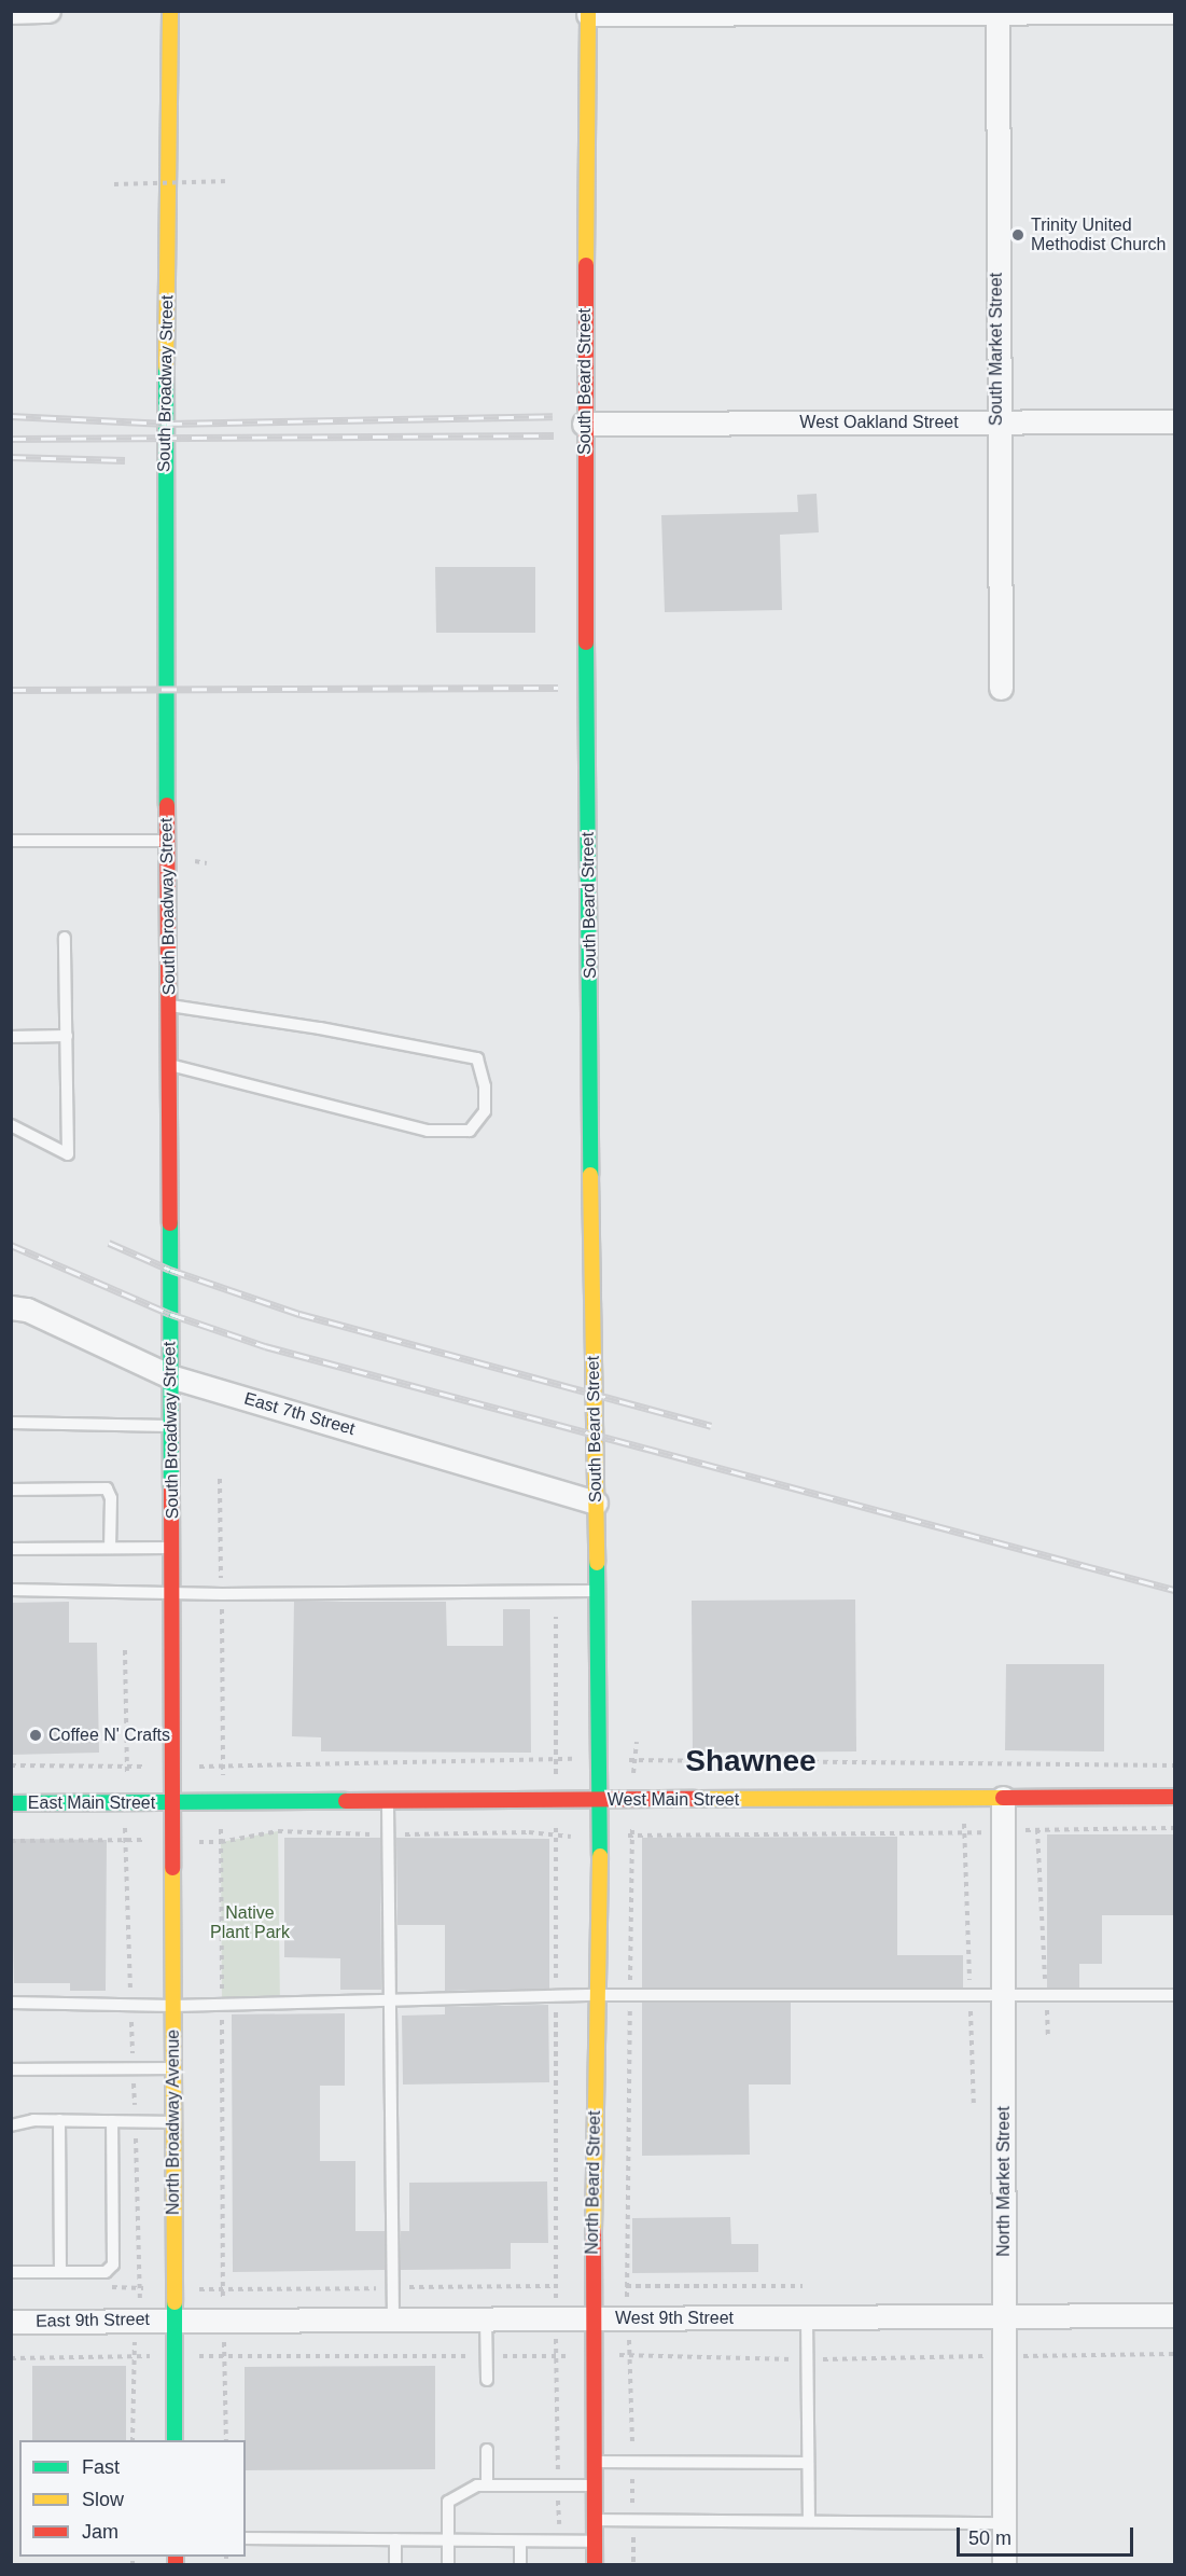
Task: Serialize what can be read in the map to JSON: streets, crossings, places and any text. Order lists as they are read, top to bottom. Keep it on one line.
{"streets":{"street":["South Market Street","South Beard Street","South Broadway Street","West Oakland Street","East 7th Street","West Main Street","East Main Street","North Broadway Avenue","North Market Street","North Beard Street","West 9th Street","East 9th Street"]},"crossings":[["South Market Street","West Oakland Street"],["South Beard Street","West Oakland Street"],["South Beard Street","East 7th Street"],["South Beard Street","West Main Street"],["South Beard Street","North Beard Street"],["South Broadway Street","East 7th Street"],["South Broadway Street","West Main Street"],["South Broadway Street","East Main Street"],["South Broadway Street","North Broadway Avenue"],["West Main Street","East Main Street"],["West Main Street","North Broadway Avenue"],["West Main Street","North Market Street"],["West Main Street","North Beard Street"],["East Main Street","North Broadway Avenue"],["North Broadway Avenue","West 9th Street"],["North Broadway Avenue","East 9th Street"],["North Market Street","West 9th Street"],["North Beard Street","West 9th Street"],["West 9th Street","East 9th Street"]],"districts":["Shawnee"],"parks":["Native Plant Park"],"places":["Trinity United Methodist Church","Coffee N' Crafts"],"legend":["Fast","Slow","Jam"],"scale_bar":"50 m"}
